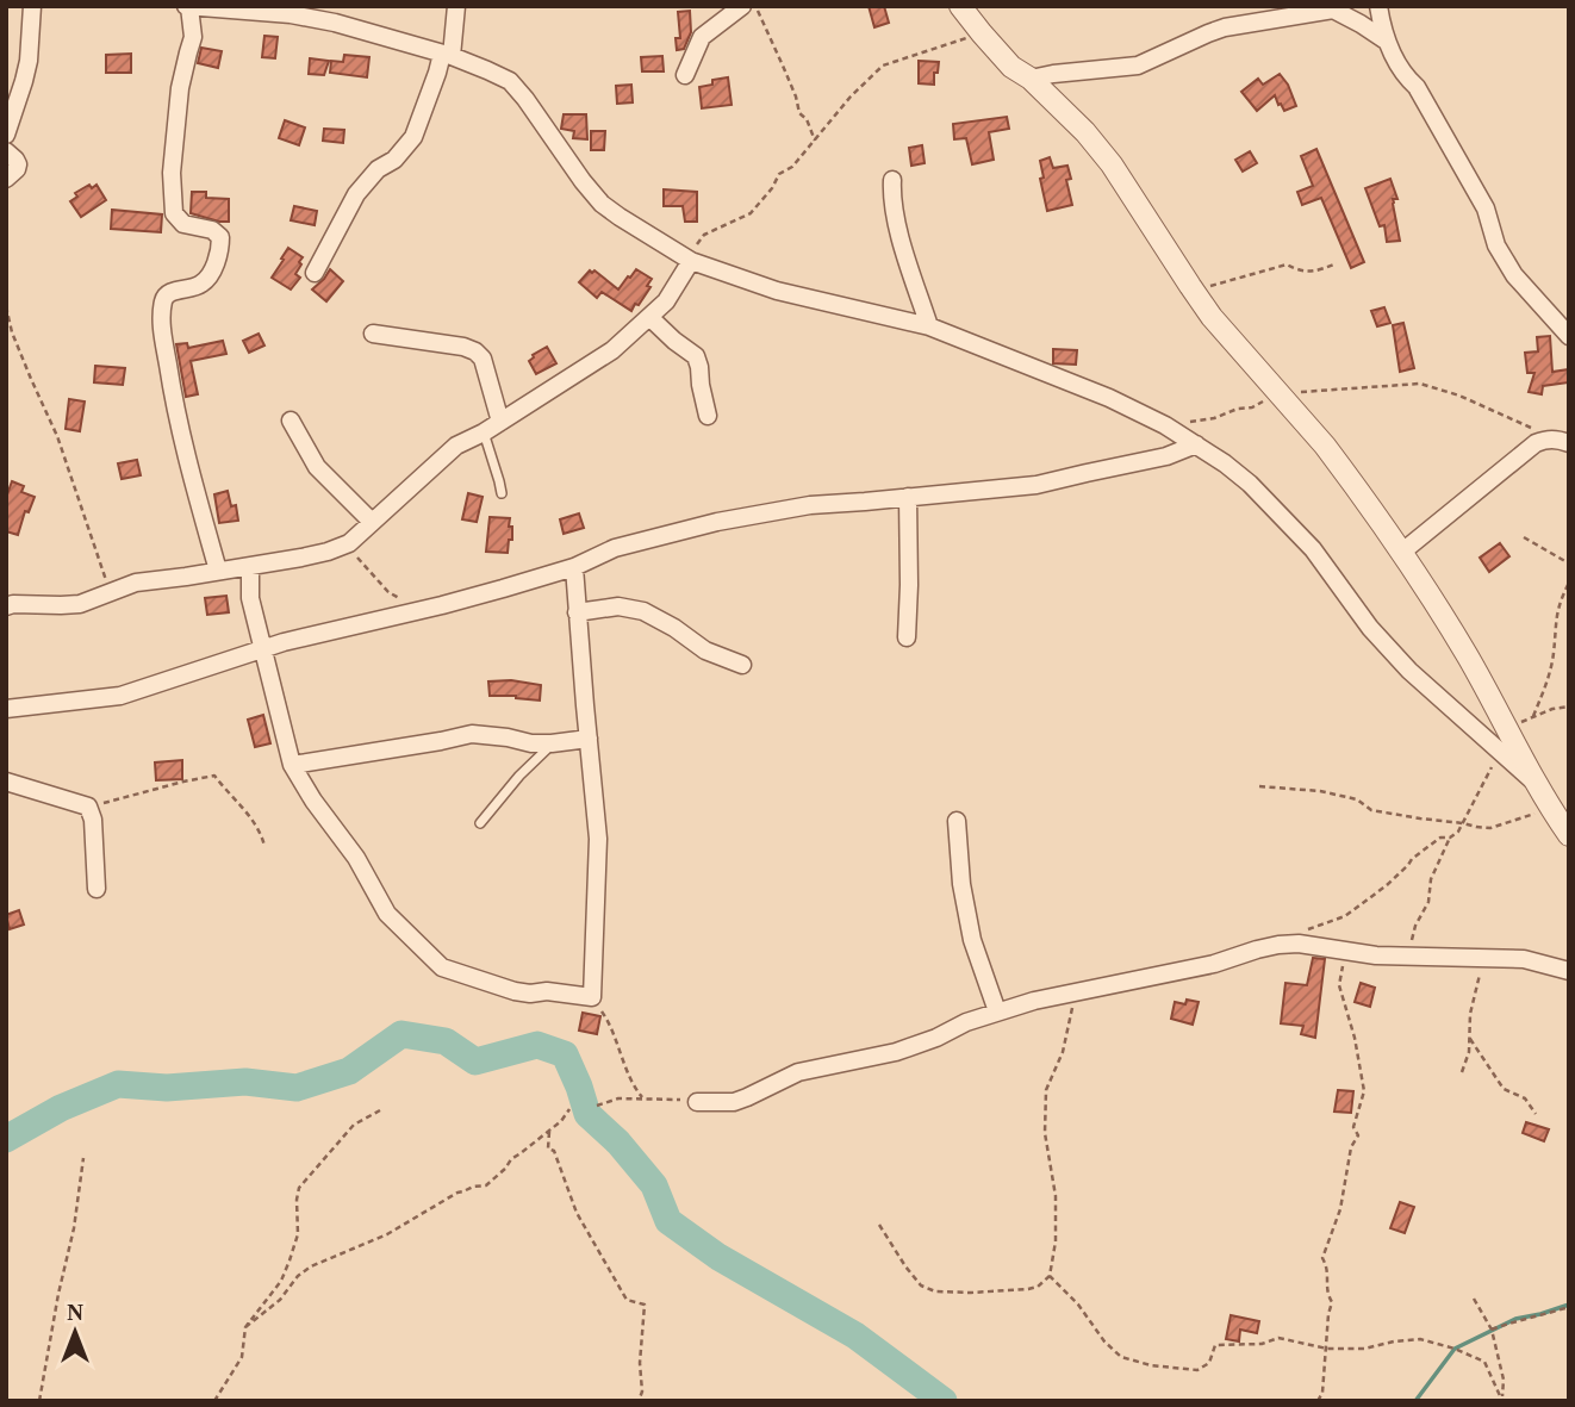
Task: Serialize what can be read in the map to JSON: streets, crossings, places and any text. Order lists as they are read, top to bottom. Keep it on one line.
{"north":"top"}
